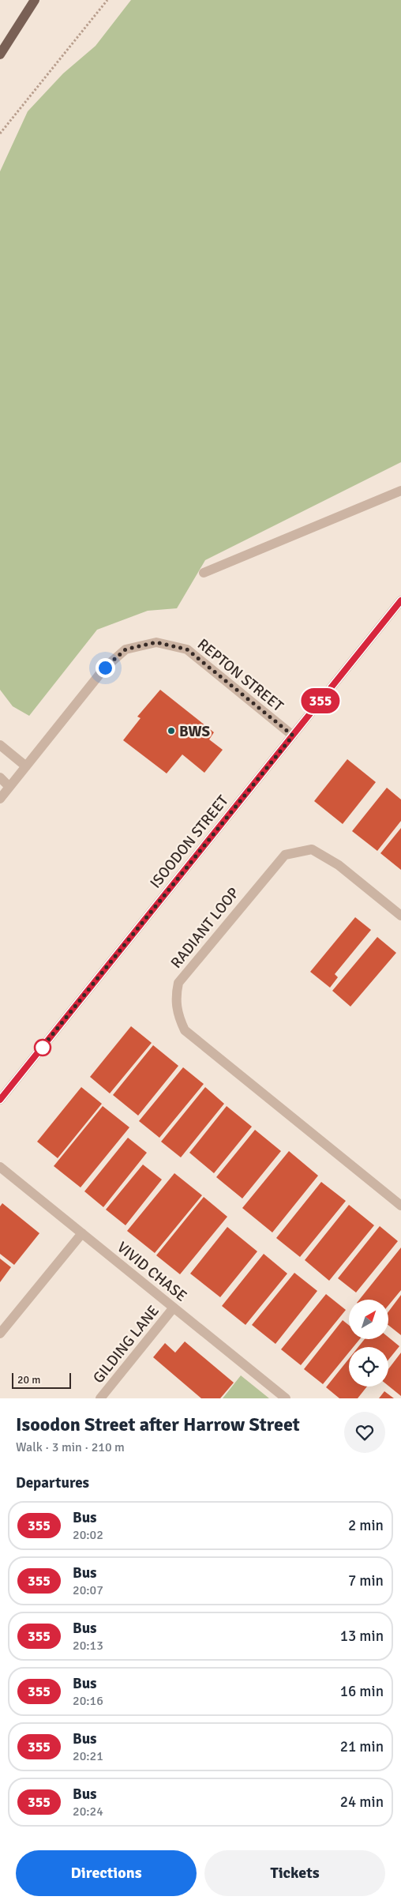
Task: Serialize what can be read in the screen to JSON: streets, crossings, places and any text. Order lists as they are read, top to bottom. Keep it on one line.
{"streets":{"street":["REPTON STREET","ISOODON STREET","RADIANT LOOP","VIVID CHASE","GILDING LANE"]},"crossings":[["REPTON STREET","ISOODON STREET"],["VIVID CHASE","GILDING LANE"]],"places":["BWS"],"lines":["bus line 355"],"scale_bar":"20 m","north":"top right","page":{"on_map":"355","scale":"20 m","heading":[["Isoodon Street after Harrow Street","Walk · 3 min · 210 m"],"Departures"],"list":[{"mark":"355","name":"Bus","note":"20:02","value":"2 min"},{"mark":"355","name":"Bus","note":"20:07","value":"7 min"},{"mark":"355","name":"Bus","note":"20:13","value":"13 min"},{"mark":"355","name":"Bus","note":"20:16","value":"16 min"},{"mark":"355","name":"Bus","note":"20:21","value":"21 min"},{"mark":"355","name":"Bus","note":"20:24","value":"24 min"}],"buttons":["Directions","Tickets"]}}
